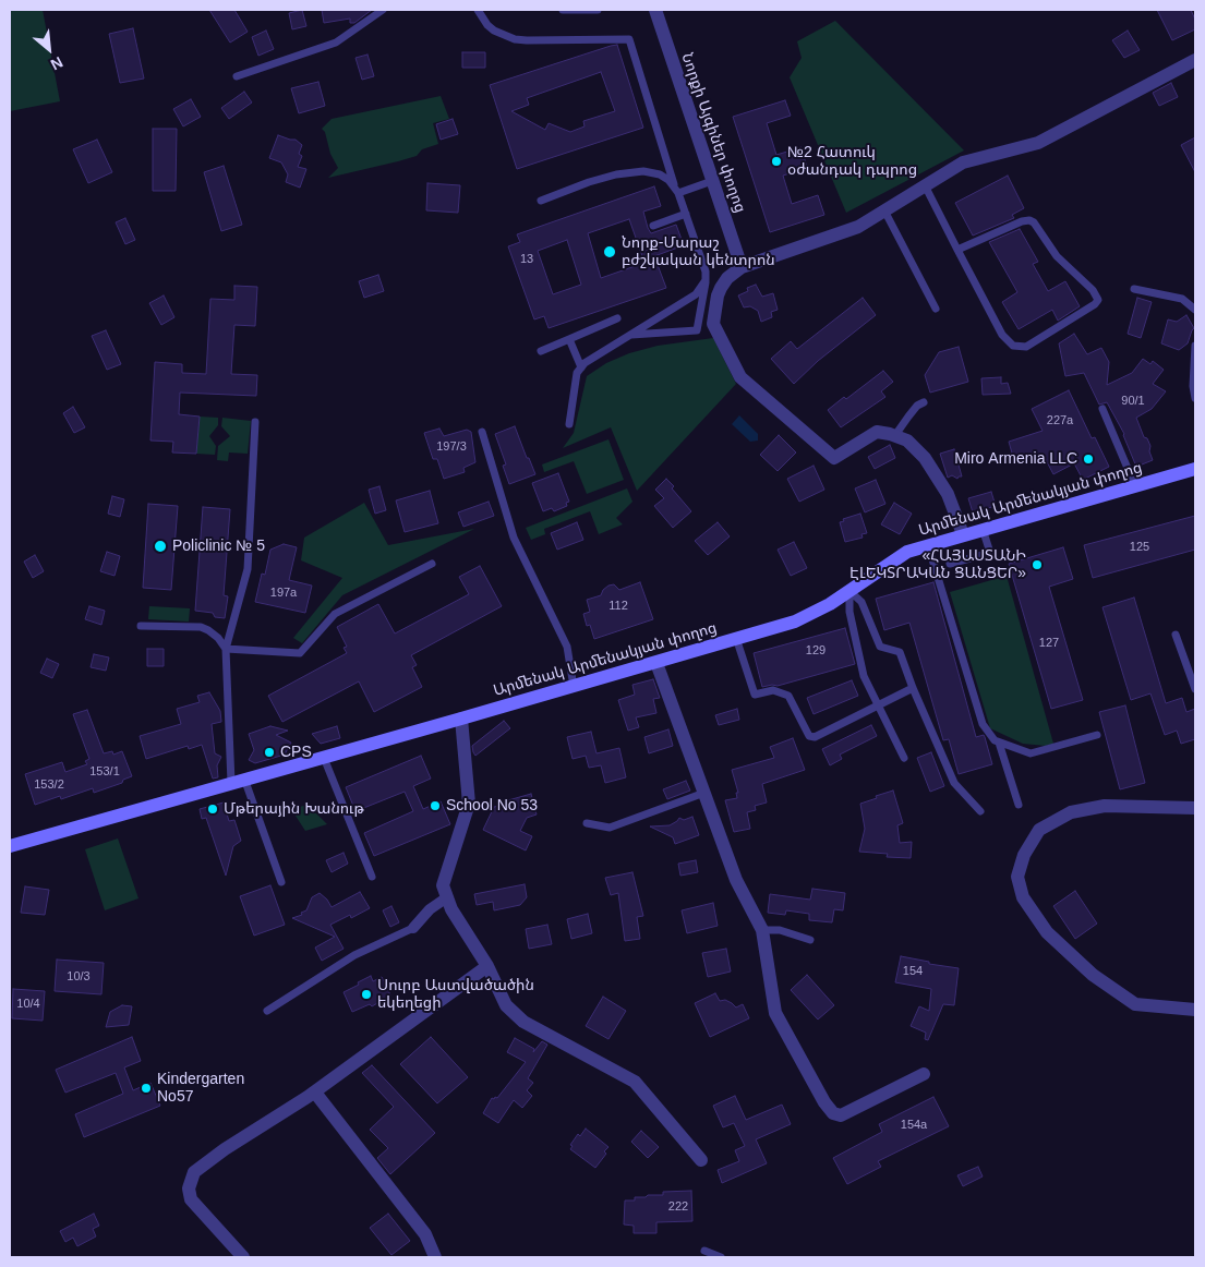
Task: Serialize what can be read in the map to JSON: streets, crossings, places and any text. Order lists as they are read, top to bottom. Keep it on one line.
{"streets":{"main road":["Արմենակ Արմենակյան փողոց"],"street":["Նորքի Այգիներ փողոց"]},"places":["№2 Հատուկ օժանդակ դպրոց","Նորք-Մարաշ բժշկական կենտրոն","Miro Armenia LLC","Policlinic № 5","«ՀԱՅԱՍՏԱՆԻ ԷԼԵԿՏՐԱԿԱՆ ՑԱՆՑԵՐ»","CPS","School No 53","Մթերային Խանութ","Սուրբ Աստվածածին եկեղեցի","Kindergarten No57"],"house_numbers":["13","90/1","227a","197/3","125","197a","112","127","129","153/1","153/2","154","10/3","10/4","154a","222"],"north":"bottom right"}
